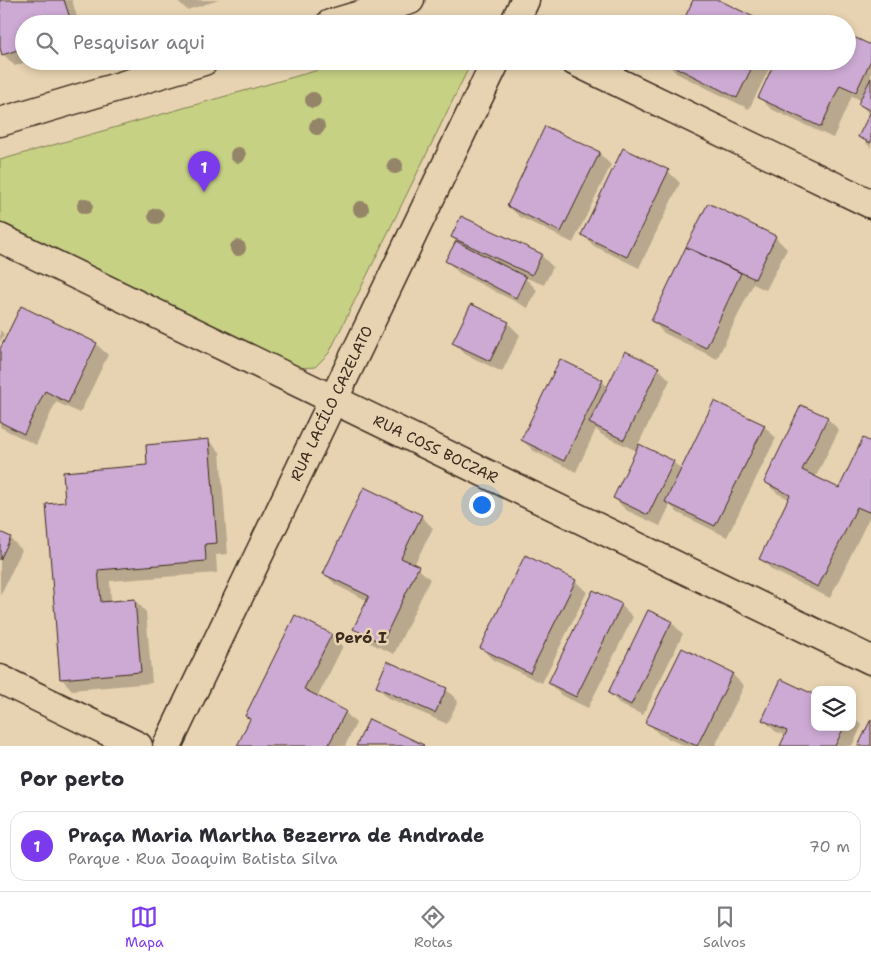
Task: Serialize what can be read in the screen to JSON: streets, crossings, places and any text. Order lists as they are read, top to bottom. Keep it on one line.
{"streets":{"street":["RUA LACÍLO CAZELATO","RUA COSS BOCZAR"]},"crossings":[["RUA LACÍLO CAZELATO","RUA COSS BOCZAR"]],"districts":["Peró I"],"page":{"search":"Pesquisar aqui","pins":"1","heading":"Por perto","list":[{"mark":"1","name":"Praça Maria Martha Bezerra de Andrade","note":"Parque · Rua Joaquim Batista Silva","value":"70 m"}],"nav":["Mapa","Rotas","Salvos"]}}
